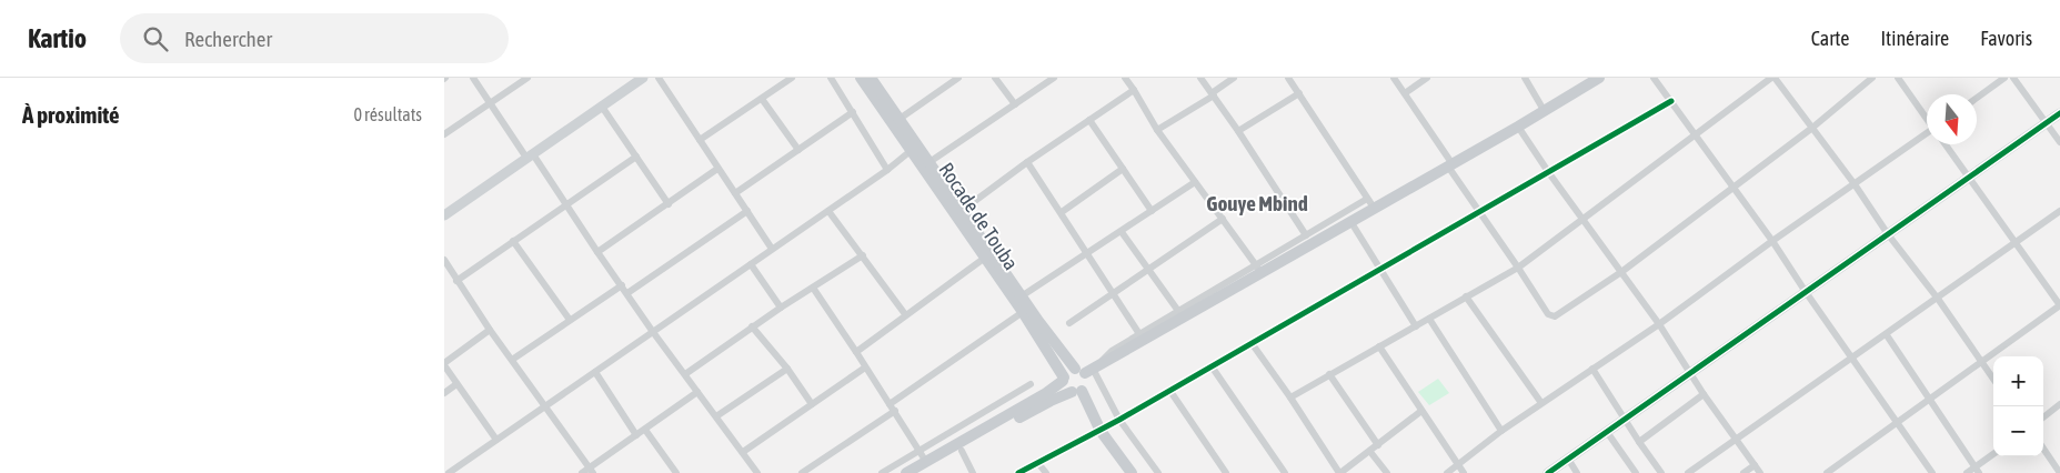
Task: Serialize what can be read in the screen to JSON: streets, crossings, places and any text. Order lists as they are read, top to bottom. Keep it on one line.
{"streets":{"main road":["Rocade de Touba"]},"districts":["Gouye Mbind"],"north":"bottom","page":{"header":"Kartio","search":"Rechercher","nav":["Carte","Itinéraire","Favoris"],"heading":["À proximité","0 résultats"],"map_buttons":["+","−"]}}
